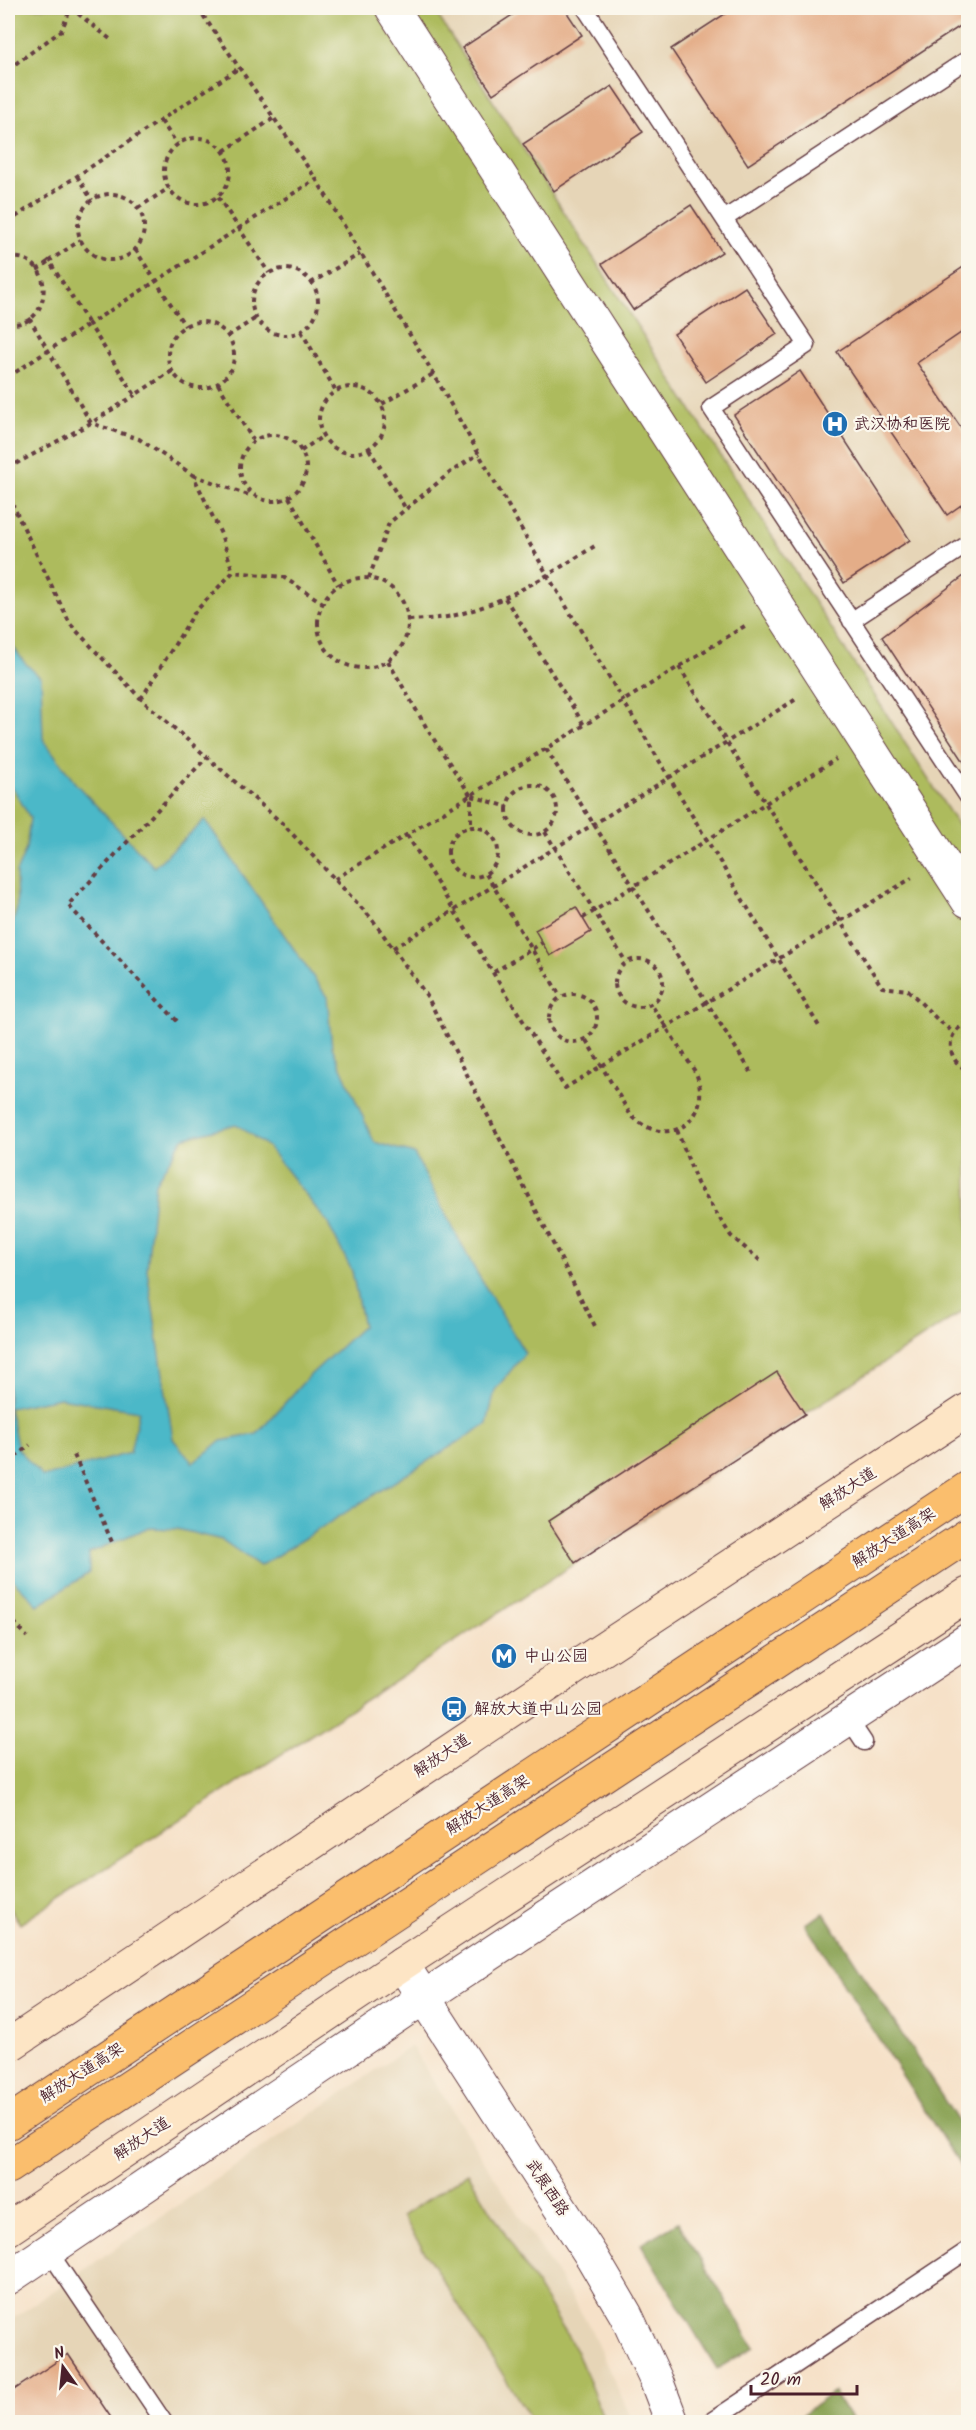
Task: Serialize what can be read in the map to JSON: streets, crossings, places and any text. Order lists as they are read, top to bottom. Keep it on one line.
{"streets":{"main road":["解放大道","解放大道高架"],"street":["武展西路"]},"crossings":[["解放大道","武展西路"]],"places":{"hospital":["武汉协和医院"],"metro station":["中山公园"],"bus stop":["解放大道中山公园"]},"scale_bar":"20 m","north":"top"}
